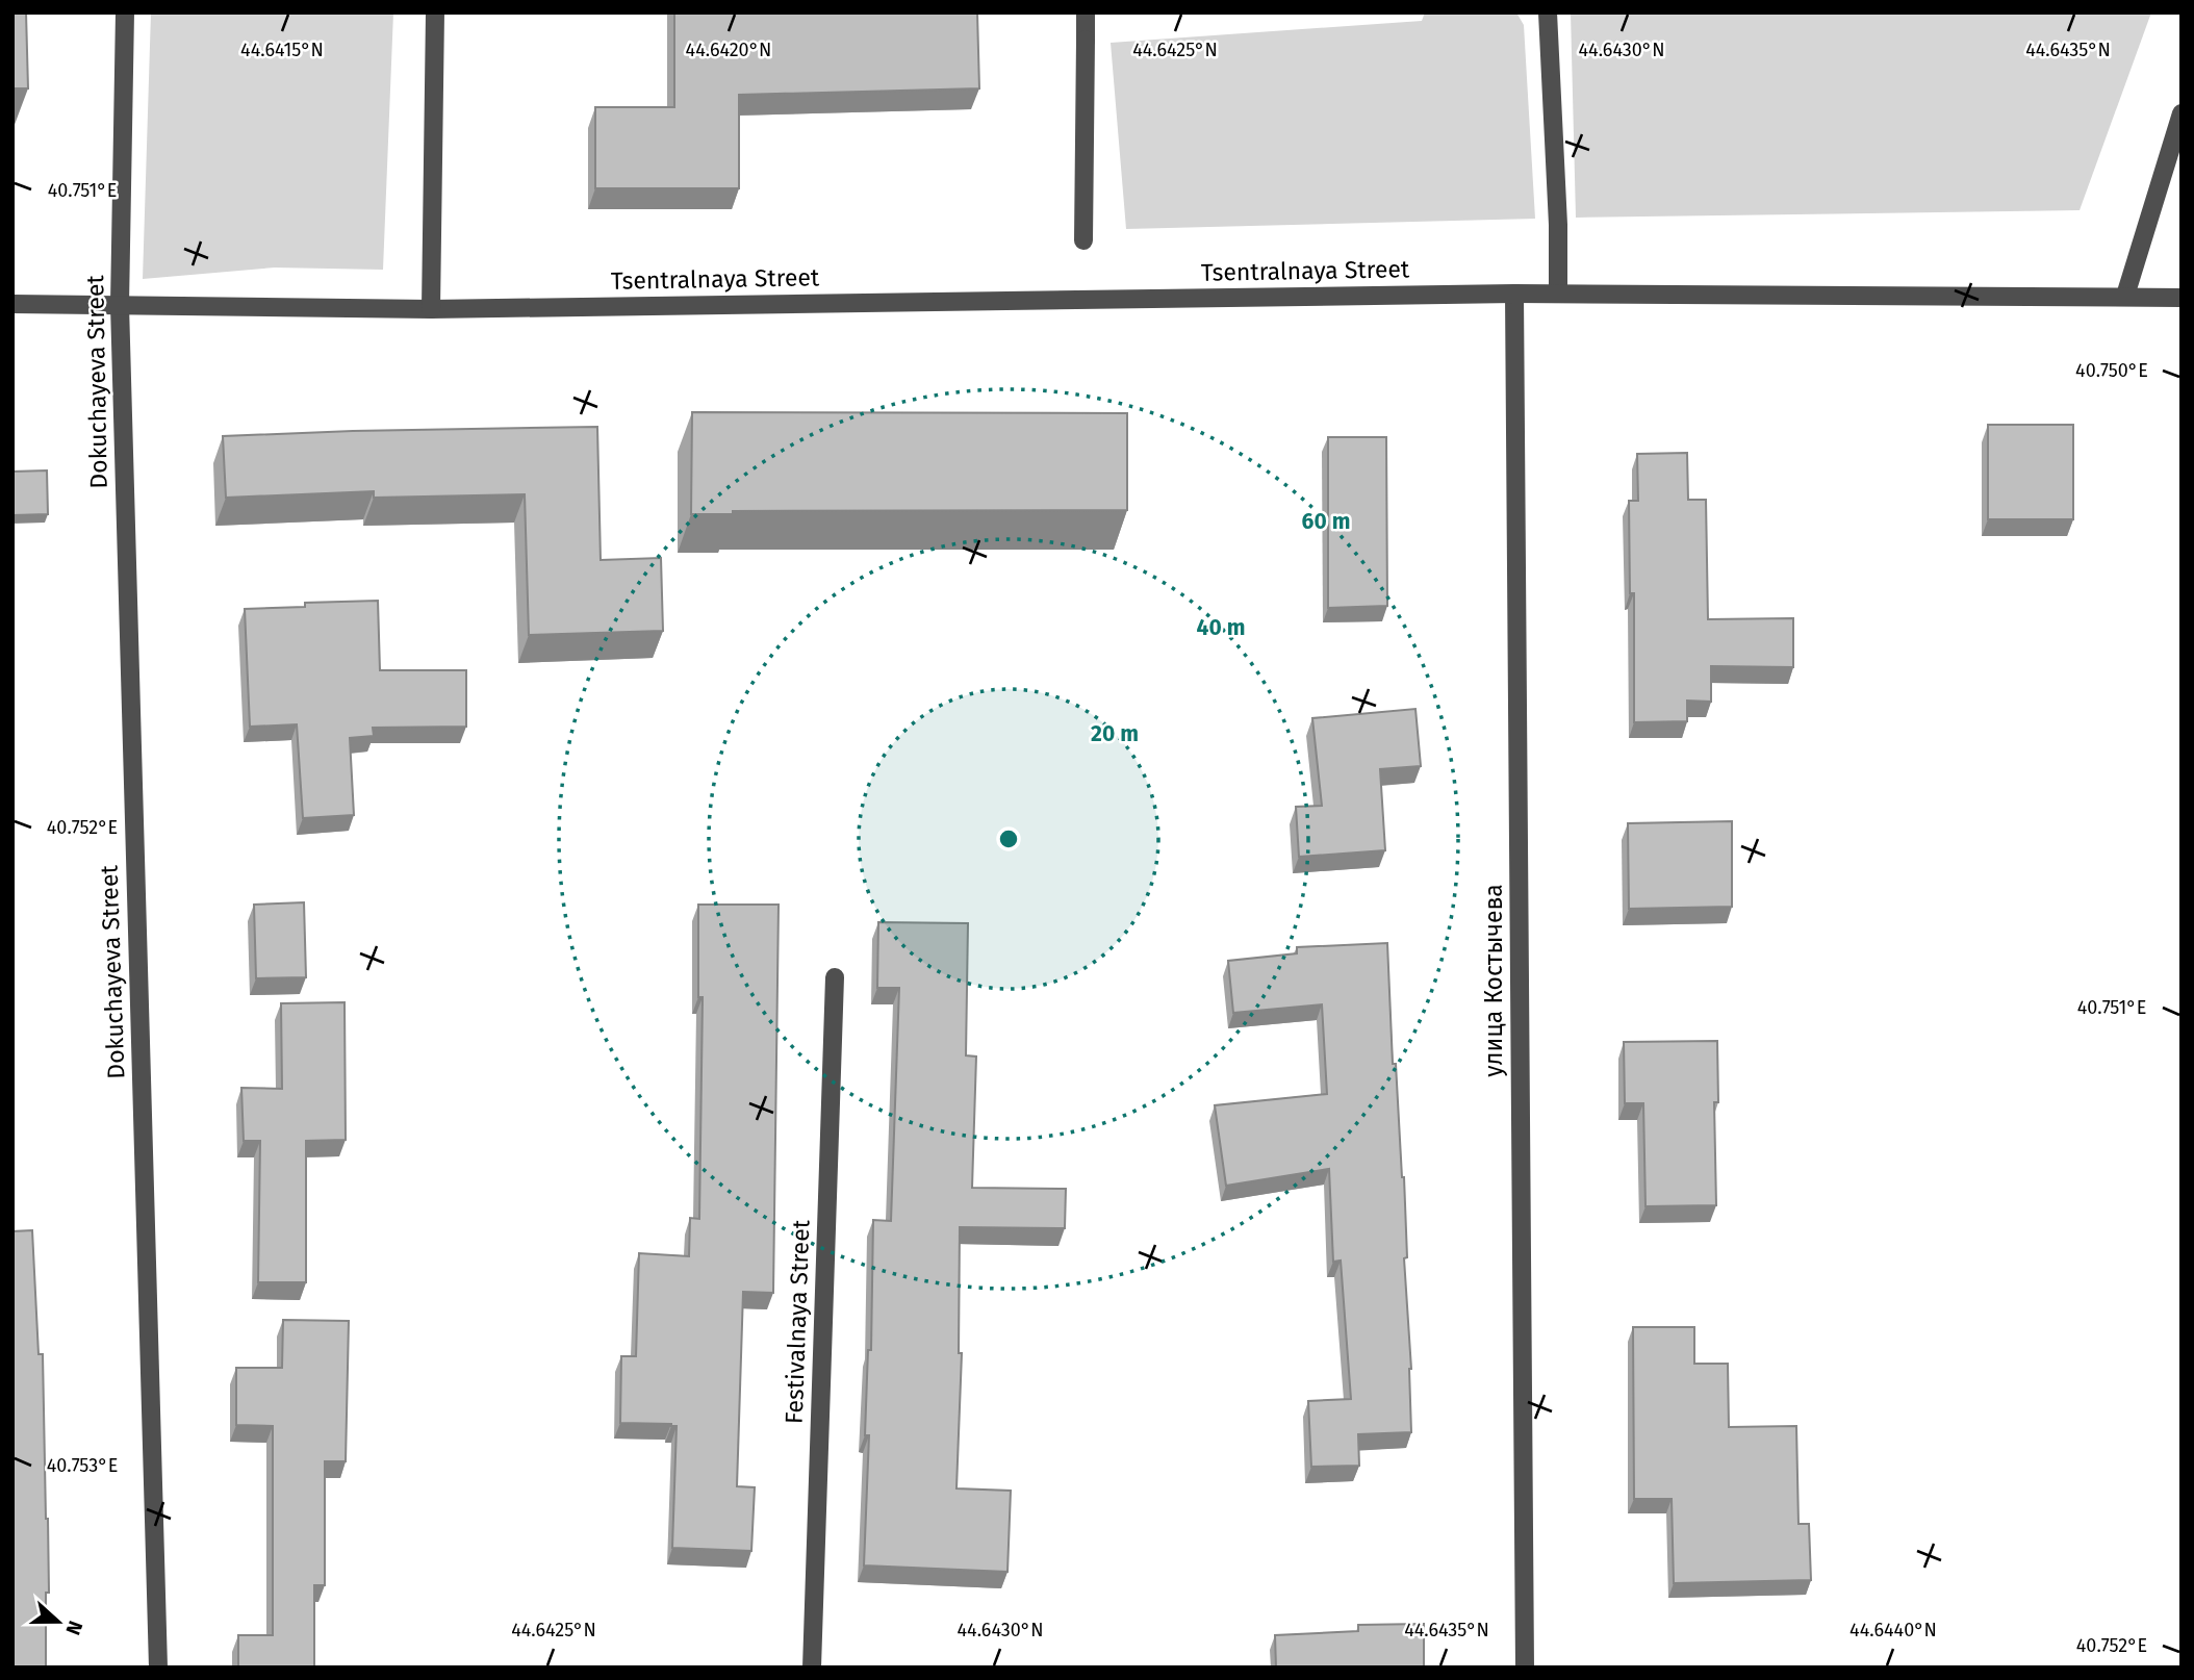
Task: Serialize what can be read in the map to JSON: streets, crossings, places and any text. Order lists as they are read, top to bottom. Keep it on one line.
{"streets":{"street":["Tsentralnaya Street","Dokuchayeva Street","улица Костычева","Festivalnaya Street"]},"crossings":[["Tsentralnaya Street","Dokuchayeva Street"],["Tsentralnaya Street","улица Костычева"]],"north":"right","coordinates":["44.6425°N","44.6415°N","44.6420°N","44.6430°N","44.6435°N","40.751°E","40.750°E","40.752°E","40.753°E","44.6440°N"],"rings":["60 m","40 m","20 m"]}
